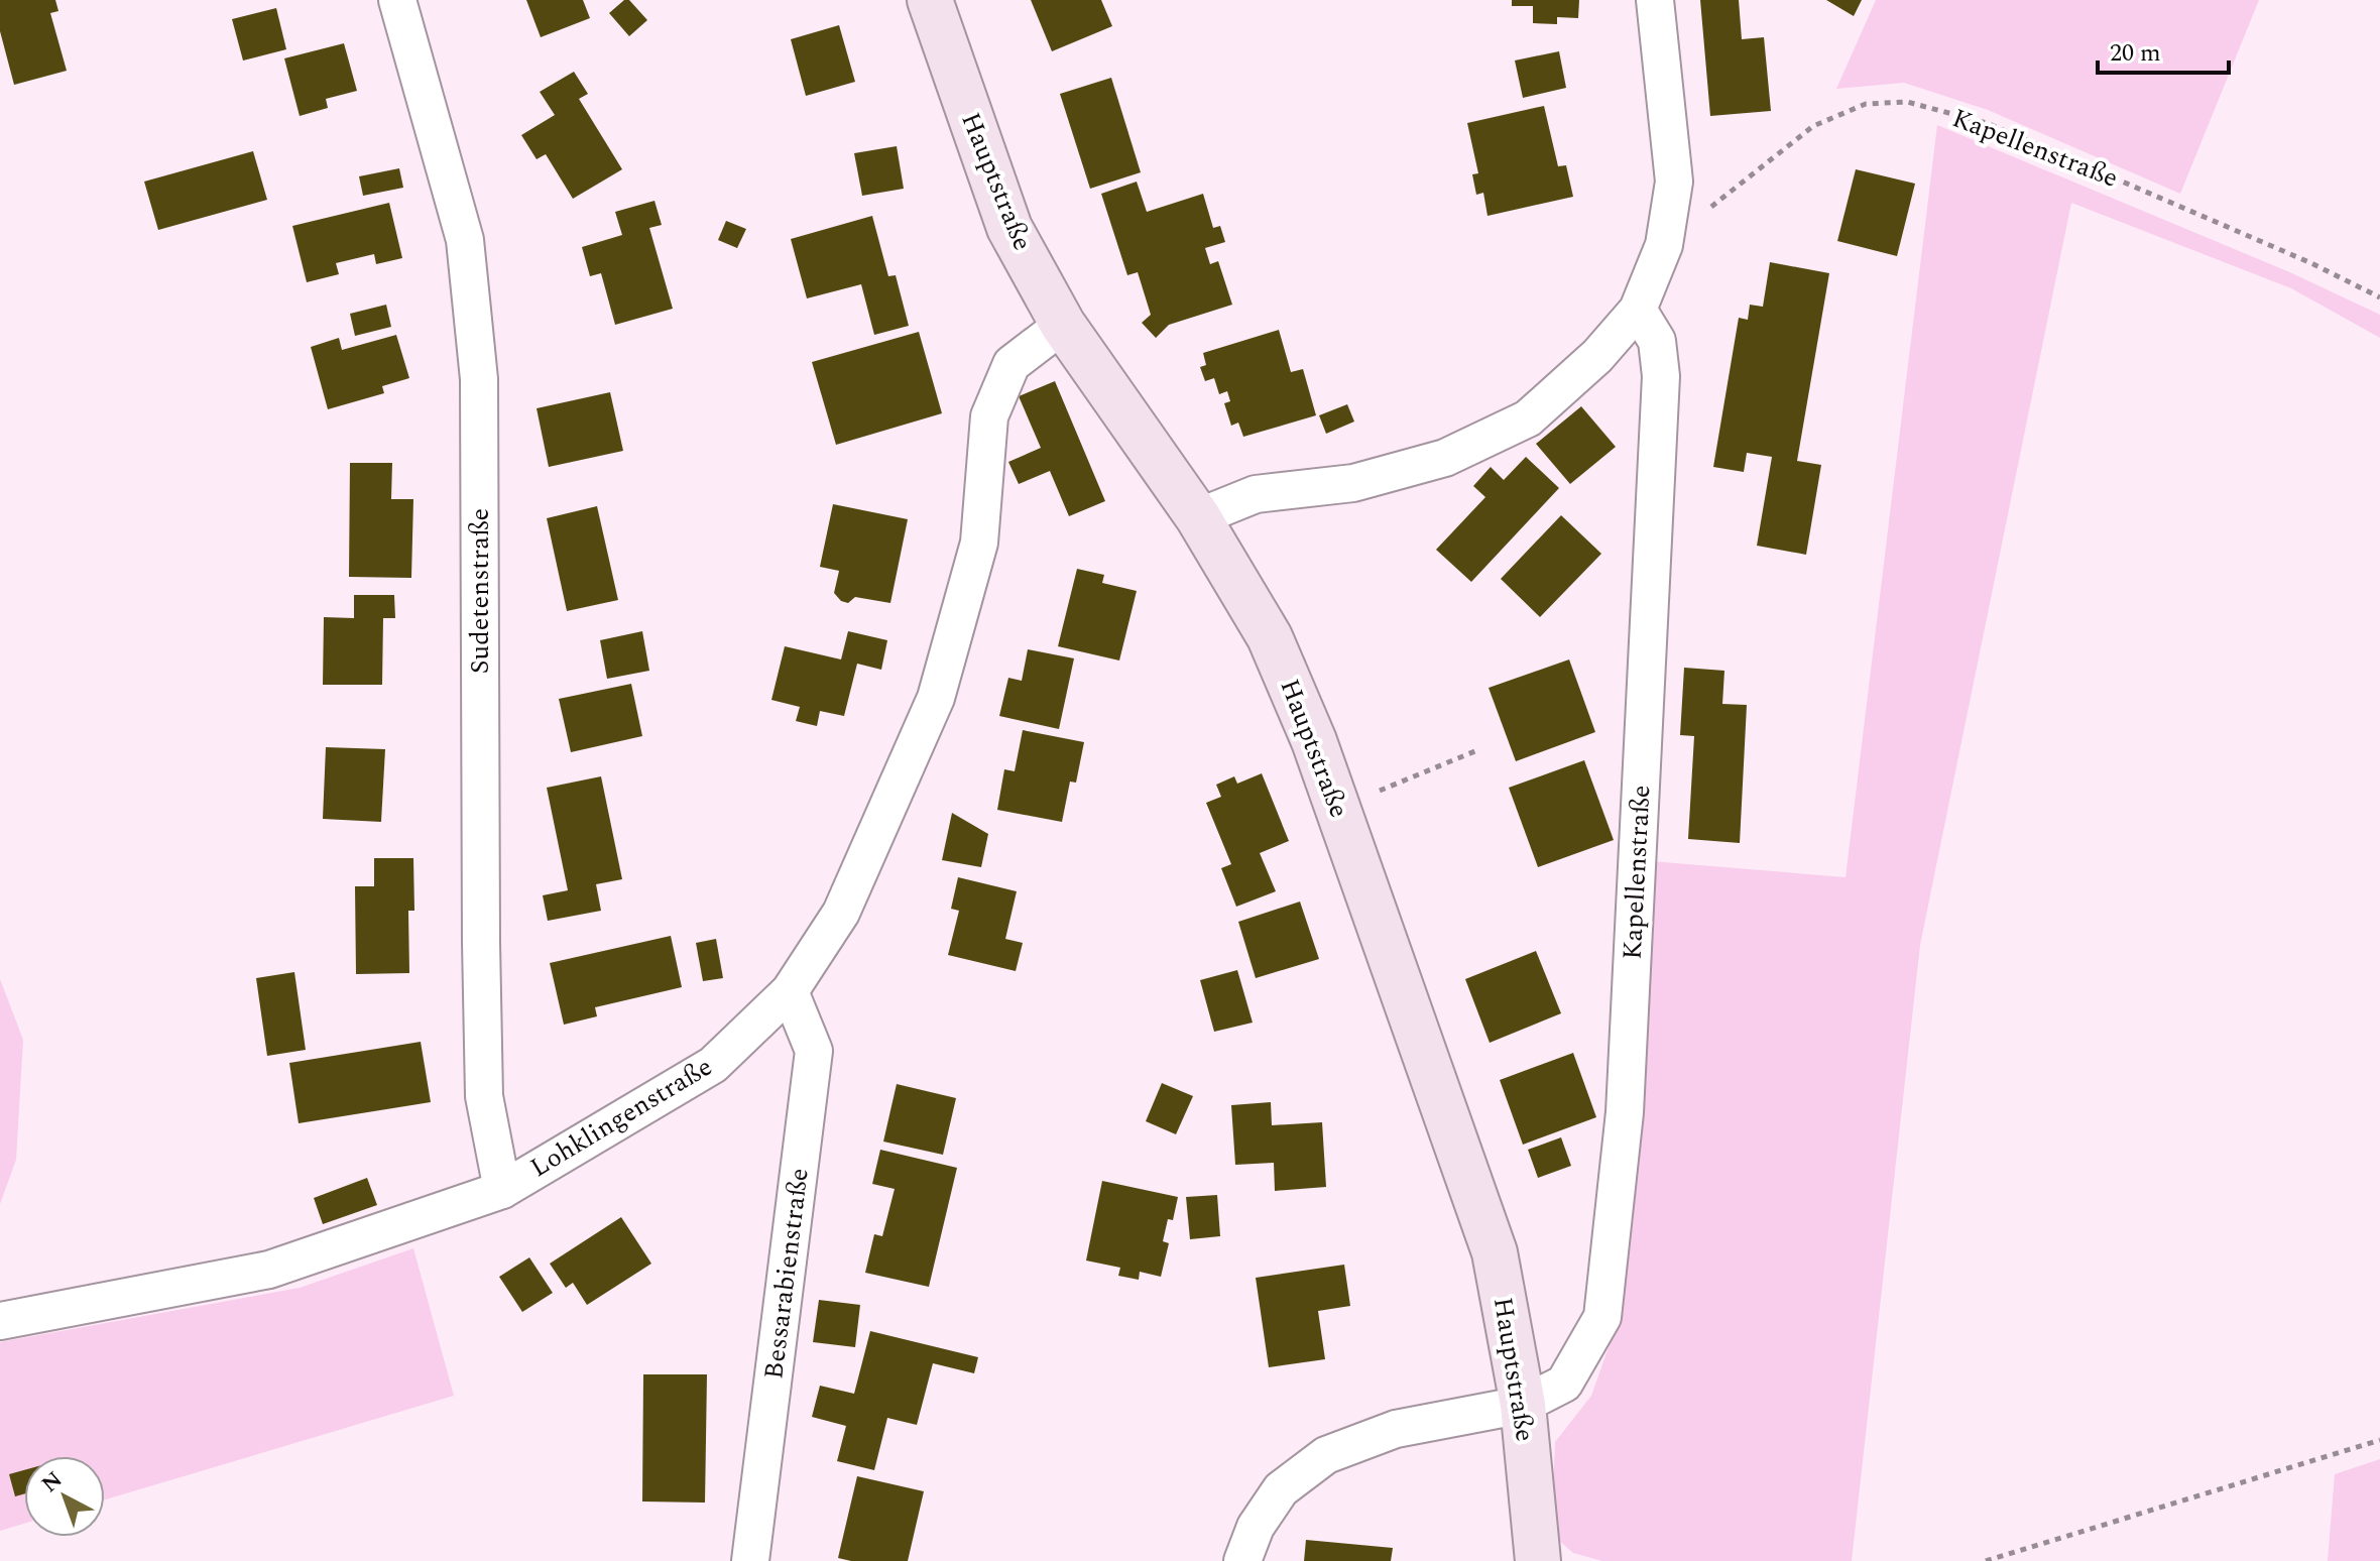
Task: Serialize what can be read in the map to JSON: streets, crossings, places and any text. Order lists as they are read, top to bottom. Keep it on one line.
{"streets":{"main road":["Hauptstraße"],"street":["Kapellenstraße","Sudetenstraße","Lohklingenstraße","Bessarabienstraße"]},"crossings":[["Kapellenstraße","Hauptstraße"],["Hauptstraße","Lohklingenstraße"],["Sudetenstraße","Lohklingenstraße"],["Lohklingenstraße","Bessarabienstraße"]],"scale_bar":"20 m","north":"top left"}
